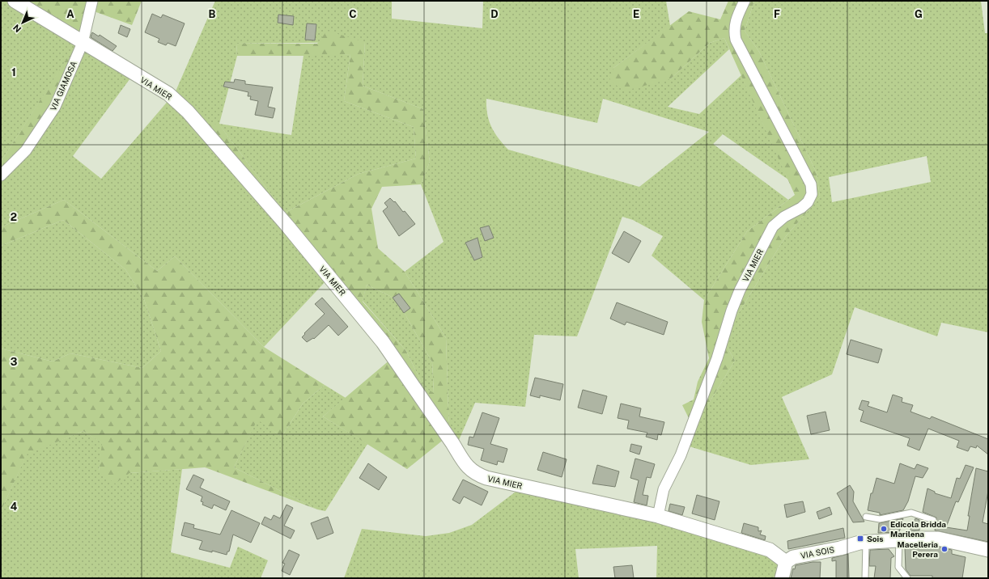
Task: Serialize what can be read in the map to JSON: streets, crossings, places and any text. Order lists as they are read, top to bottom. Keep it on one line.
{"streets":{"street":["VIA GIAMOSA","VIA MIER","VIA SOIS"]},"crossings":[["VIA GIAMOSA","VIA MIER"],["VIA MIER","VIA SOIS"]],"places":{"other":["Edicola Bridda Marilena","Macelleria Perera"],"transit":["Sois"]},"north":"bottom left","grid":{"columns":["A","B","C","D","E","F","G"],"rows":["1","2","3","4"]}}
